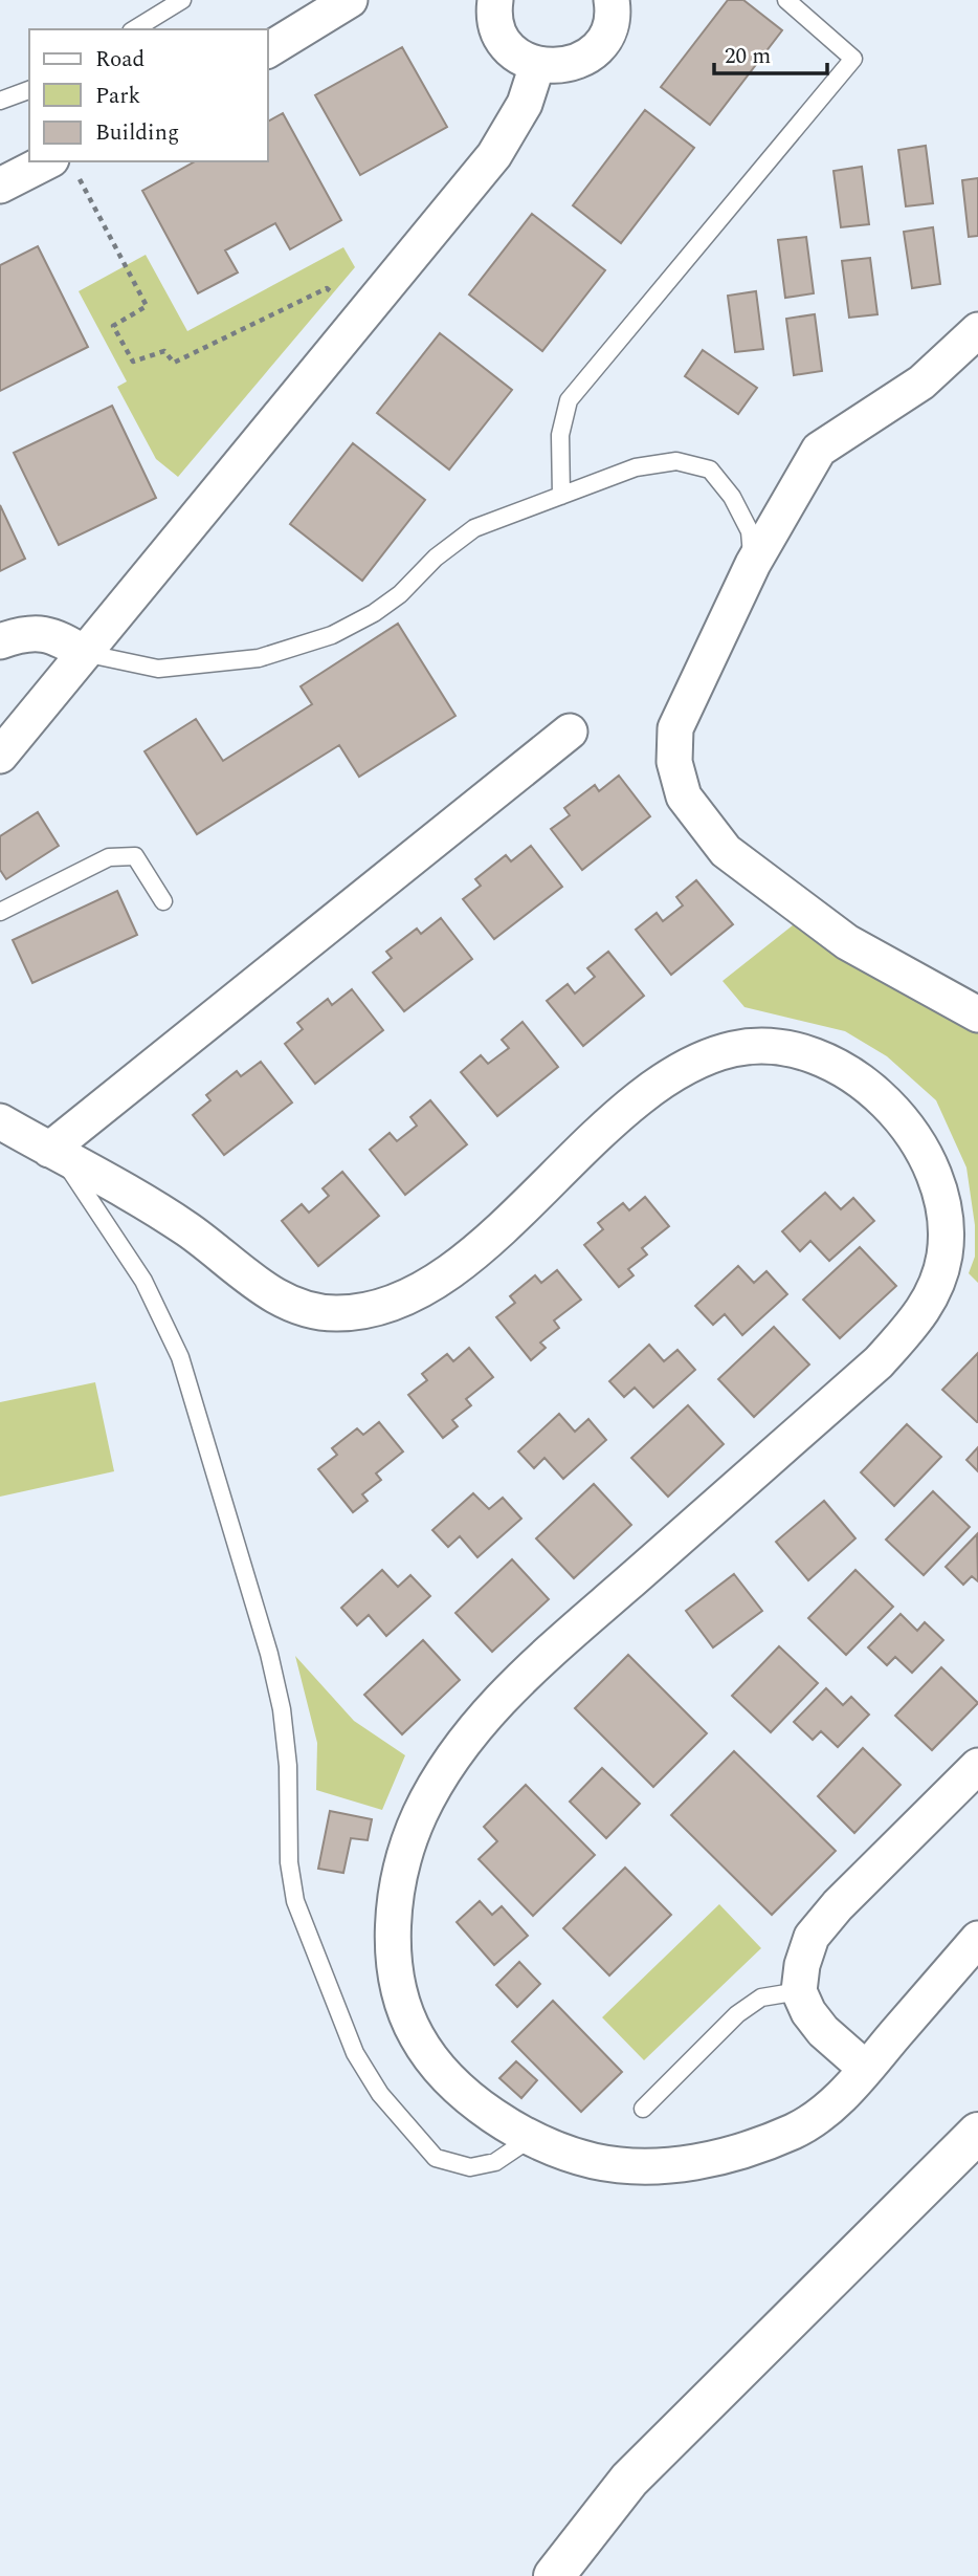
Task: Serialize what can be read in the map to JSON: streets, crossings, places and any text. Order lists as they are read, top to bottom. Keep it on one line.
{"legend":["Road","Park","Building"],"scale_bar":"20 m"}
